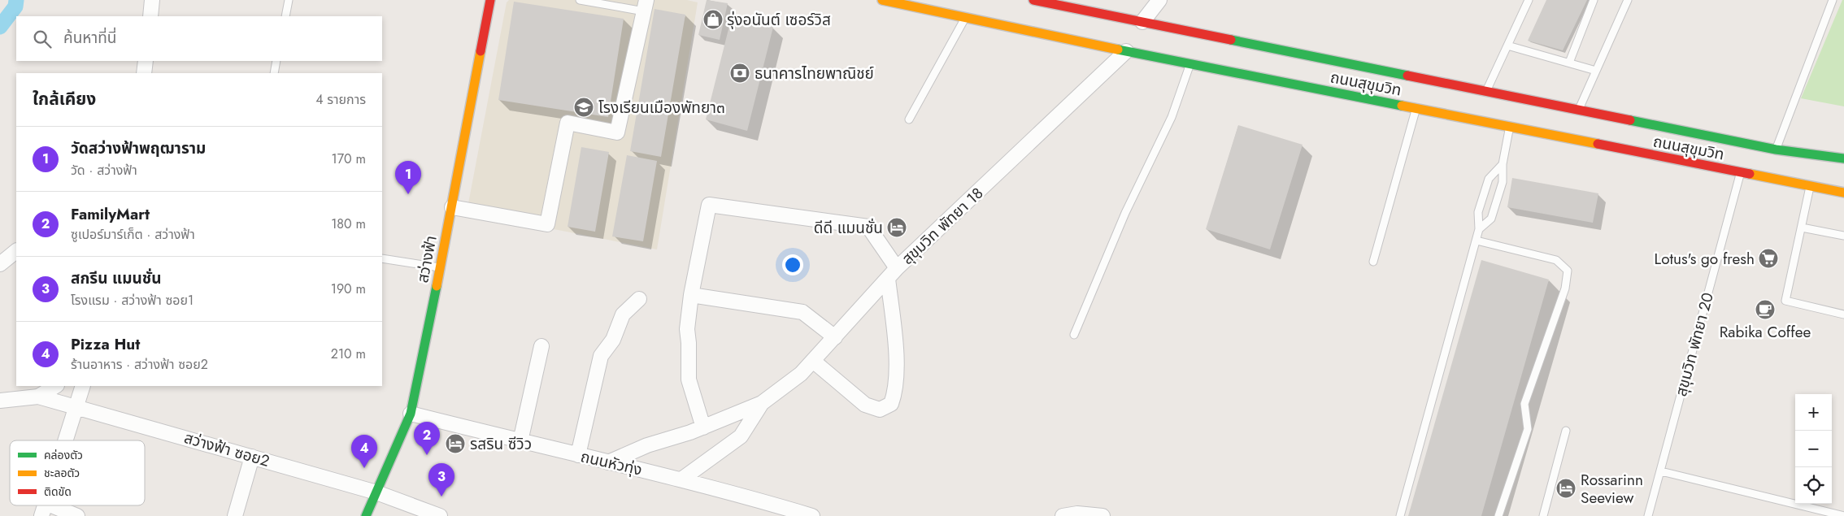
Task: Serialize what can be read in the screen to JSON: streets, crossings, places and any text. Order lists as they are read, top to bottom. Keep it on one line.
{"streets":{"main road":["ถนนสุขุมวิท","สว่างฟ้า"],"street":["สุขุมวิท พัทยา 18","สว่างฟ้า ซอย2","ถนนหัวทุ่ง"],"lane":["สุขุมวิท พัทยา 20"]},"crossings":[["ถนนสุขุมวิท","สุขุมวิท พัทยา 18"],["ถนนสุขุมวิท","สุขุมวิท พัทยา 20"],["สุขุมวิท พัทยา 18","ถนนหัวทุ่ง"],["สว่างฟ้า","สว่างฟ้า ซอย2"],["สว่างฟ้า","ถนนหัวทุ่ง"]],"places":{"shop":["รุ่งอนันต์ เซอร์วิส"],"bank":["ธนาคารไทยพาณิชย์"],"school or university":["โรงเรียนเมืองพัทยา๓"],"hotel":["ดีดี แมนชั่น","รสริน ซีวิว","Rossarinn Seeview"],"supermarket":["Lotus's go fresh"],"cafe":["Rabika Coffee"]},"legend":["คล่องตัว","ชะลอตัว","ติดขัด"],"page":{"search":"ค้นหาที่นี่","heading":["ใกล้เคียง","4 รายการ"],"list":[{"mark":"1","name":"วัดสว่างฟ้าพฤฒาราม","note":"วัด · สว่างฟ้า","value":"170 m"},{"mark":"2","name":"FamilyMart","note":"ซูเปอร์มาร์เก็ต · สว่างฟ้า","value":"180 m"},{"mark":"3","name":"สกรีน แมนชั่น","note":"โรงแรม · สว่างฟ้า ซอย1","value":"190 m"},{"mark":"4","name":"Pizza Hut","note":"ร้านอาหาร · สว่างฟ้า ซอย2","value":"210 m"}],"pins":["1","2","4","3"],"map_buttons":["+","−"]}}
